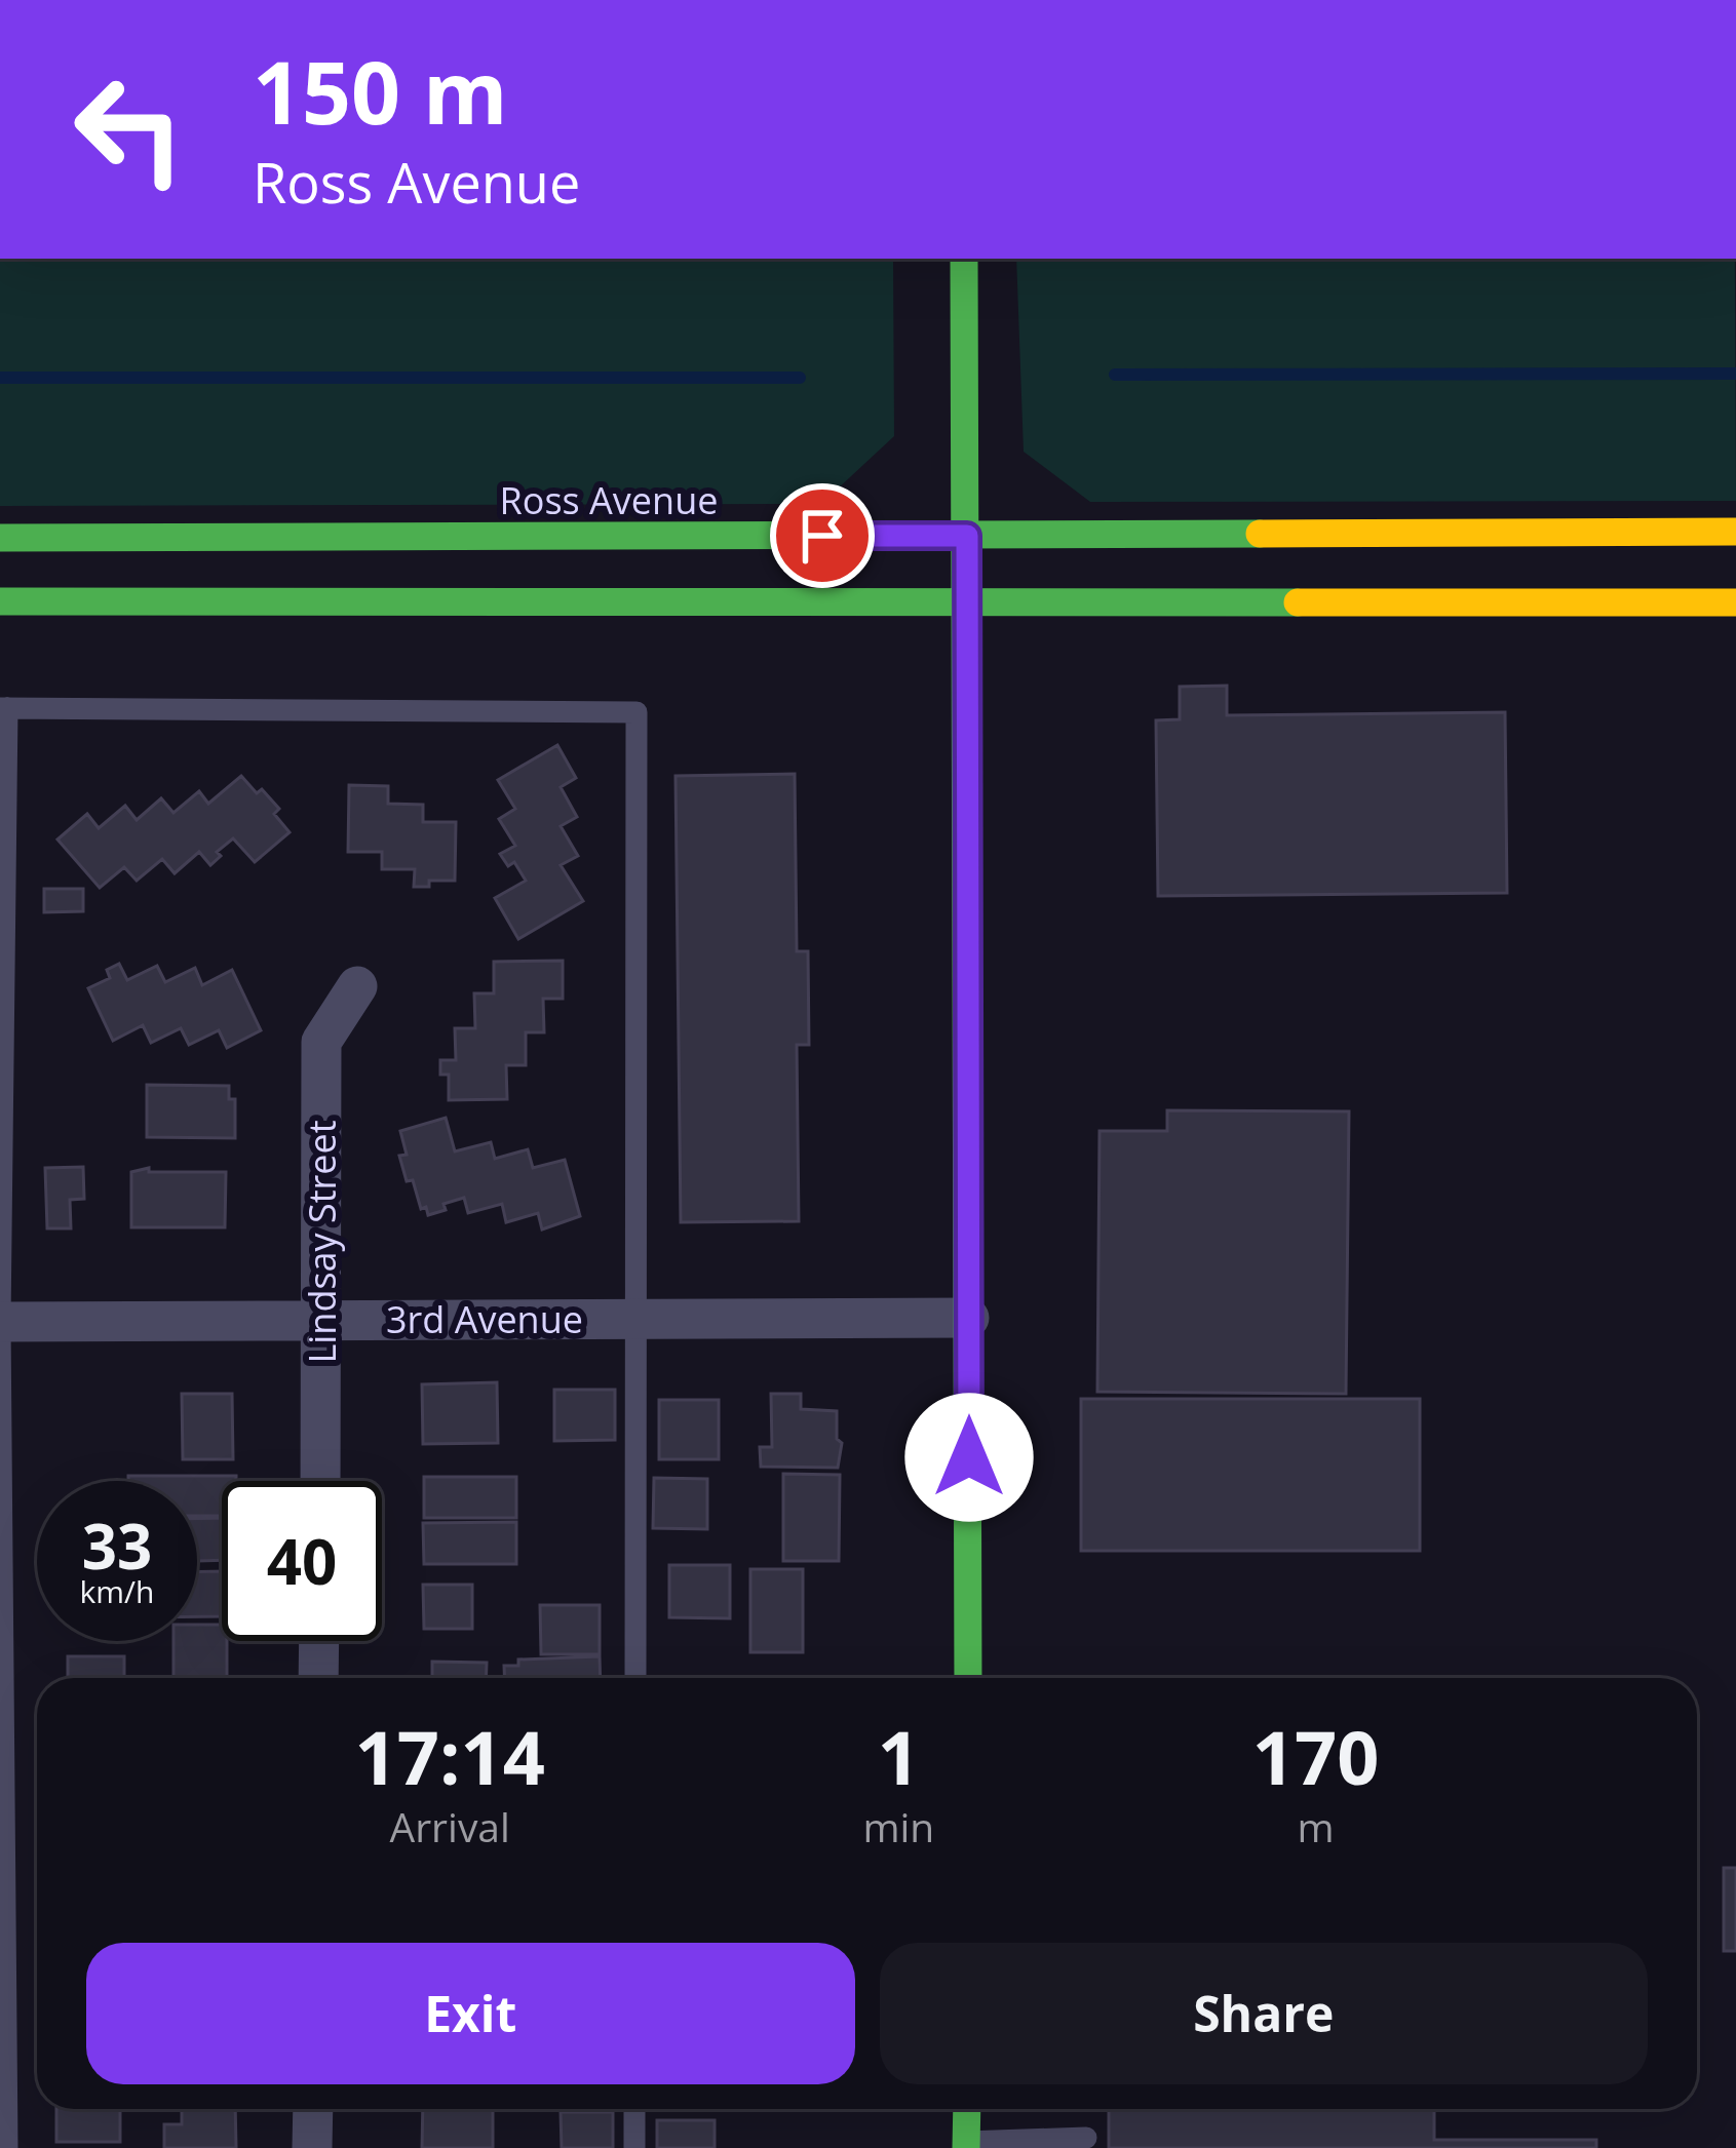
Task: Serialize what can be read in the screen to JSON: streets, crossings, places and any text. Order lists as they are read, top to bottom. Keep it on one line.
{"streets":{"main road":["Ross Avenue"],"street":["Lindsay Street","3rd Avenue"]},"crossings":[["Lindsay Street","3rd Avenue"]],"page":{"turn":["150 m","Ross Avenue"],"speed":"33 km/h","limit":"40","eta":["17:14","Arrival","1","min","170","m"],"buttons":["Exit","Share"]}}
